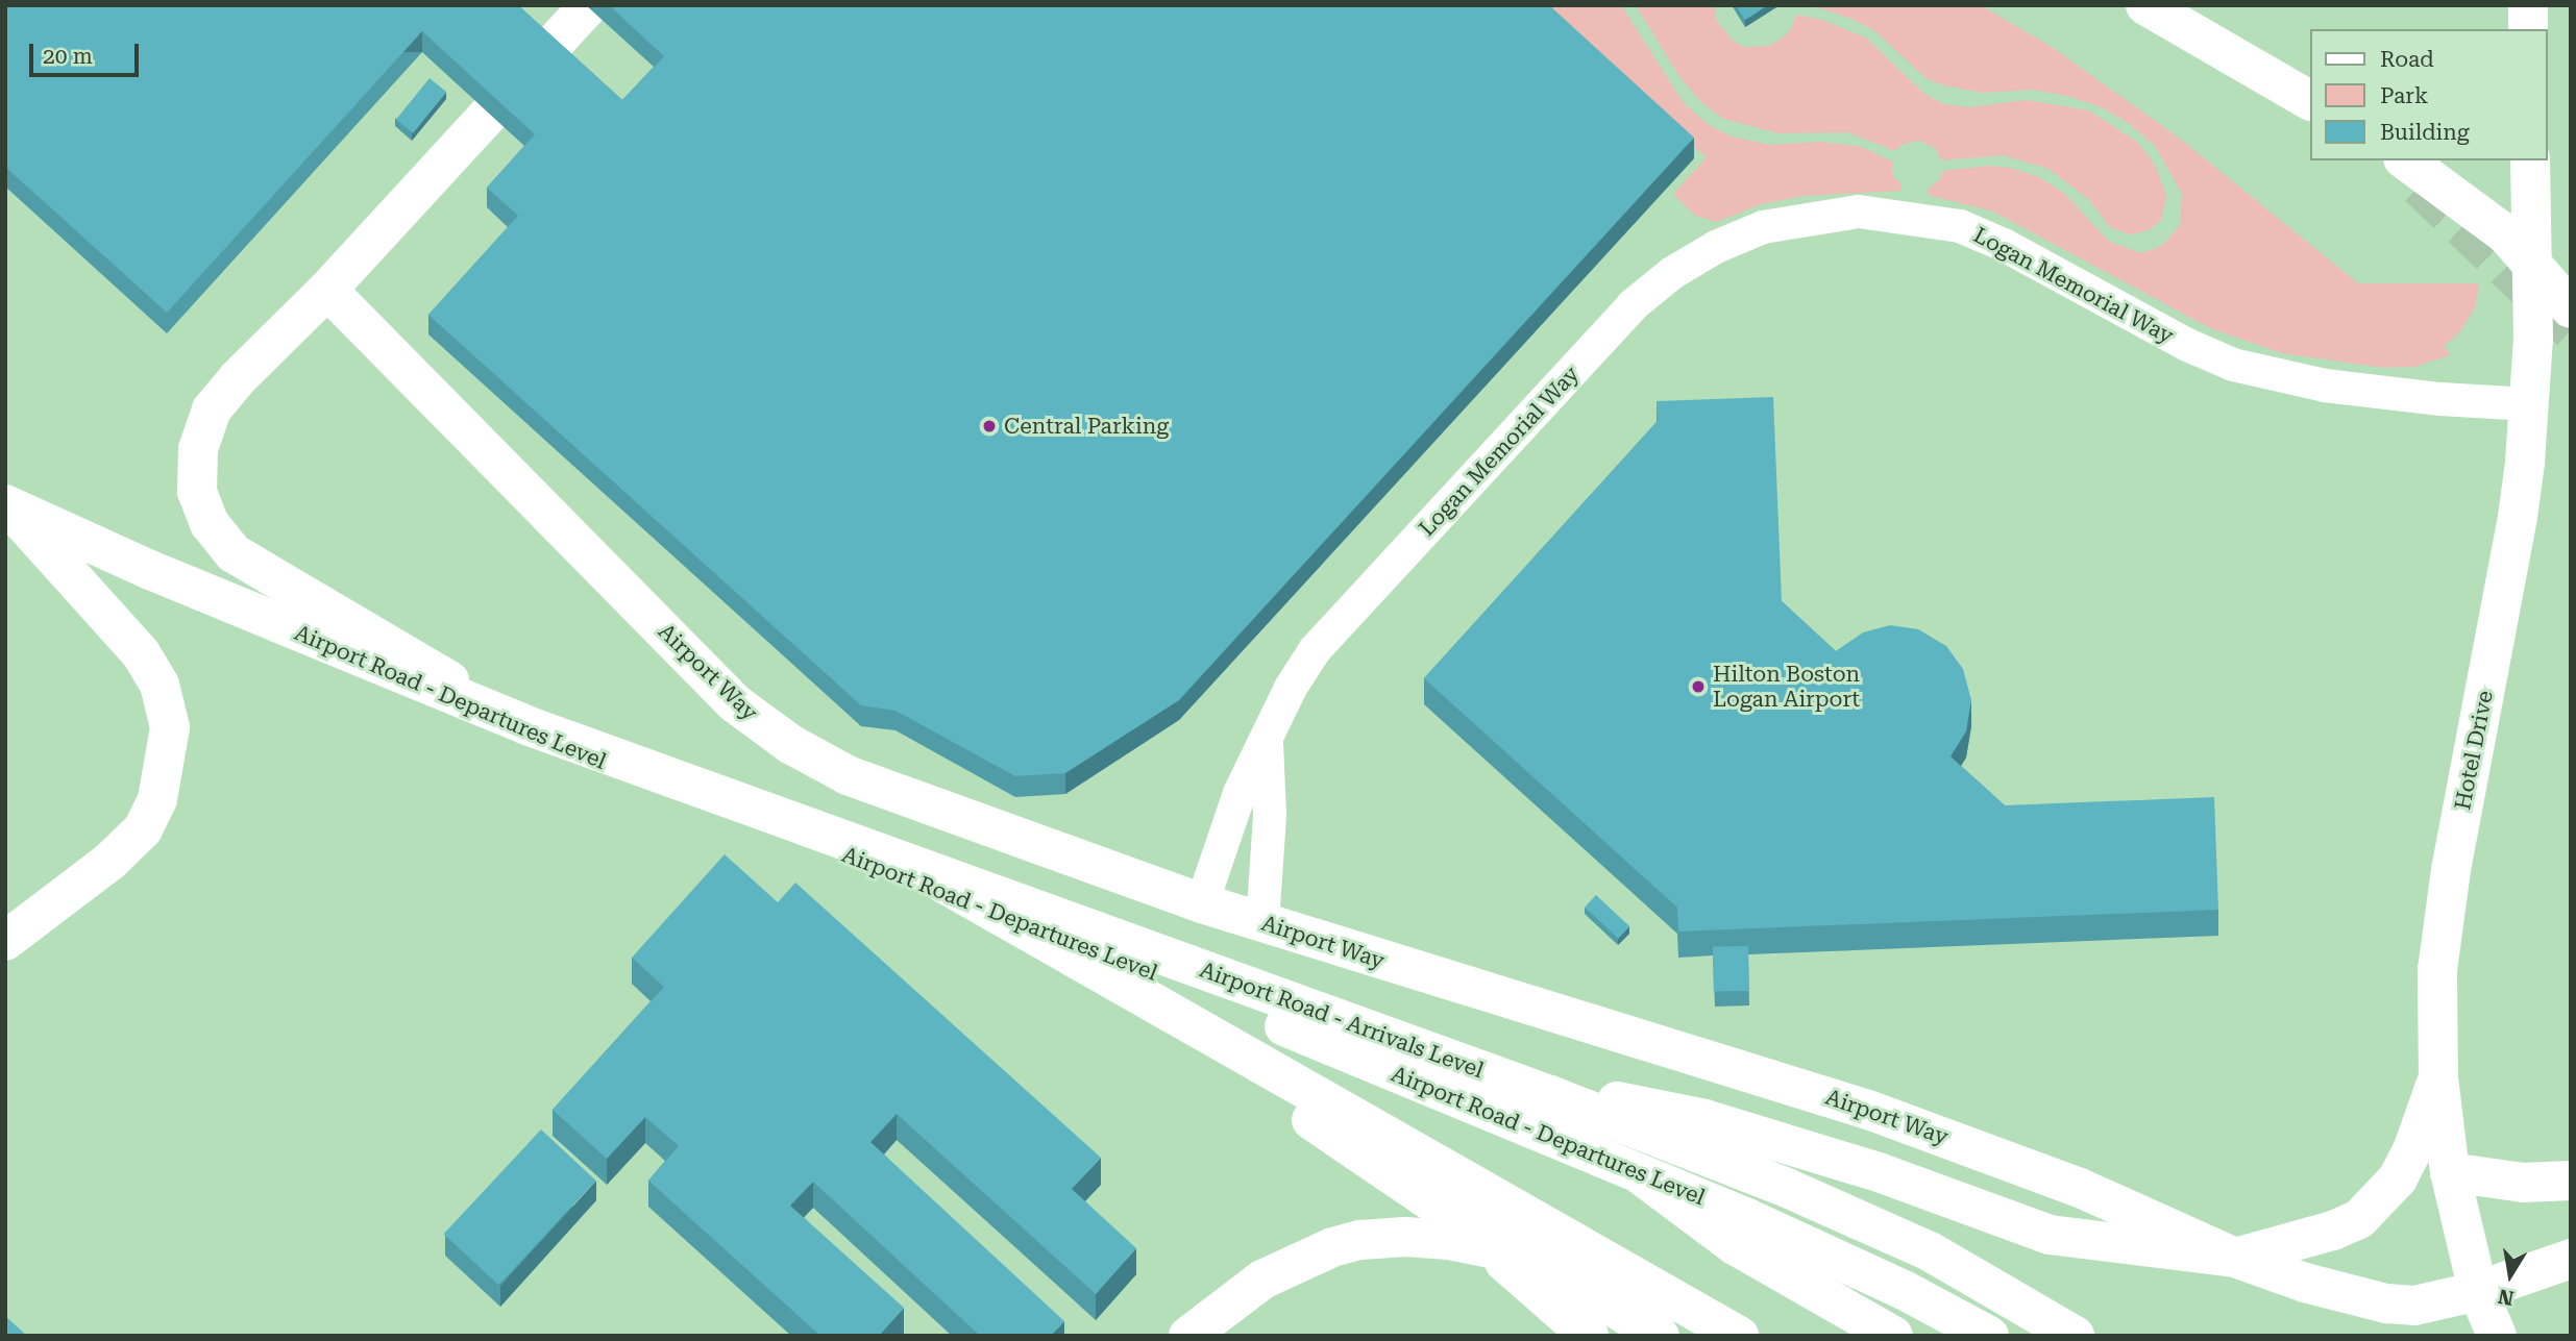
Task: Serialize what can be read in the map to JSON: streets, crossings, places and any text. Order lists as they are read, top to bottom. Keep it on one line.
{"streets":{"main road":["Airport Way","Airport Road - Departures Level","Hotel Drive","Airport Road - Arrivals Level"],"street":["Logan Memorial Way"]},"crossings":[["Logan Memorial Way","Airport Way"],["Logan Memorial Way","Hotel Drive"],["Airport Way","Hotel Drive"],["Airport Road - Departures Level","Airport Road - Arrivals Level"]],"places":["Central Parking","Hilton Boston Logan Airport"],"legend":["Road","Park","Building"],"scale_bar":"20 m","north":"bottom"}
